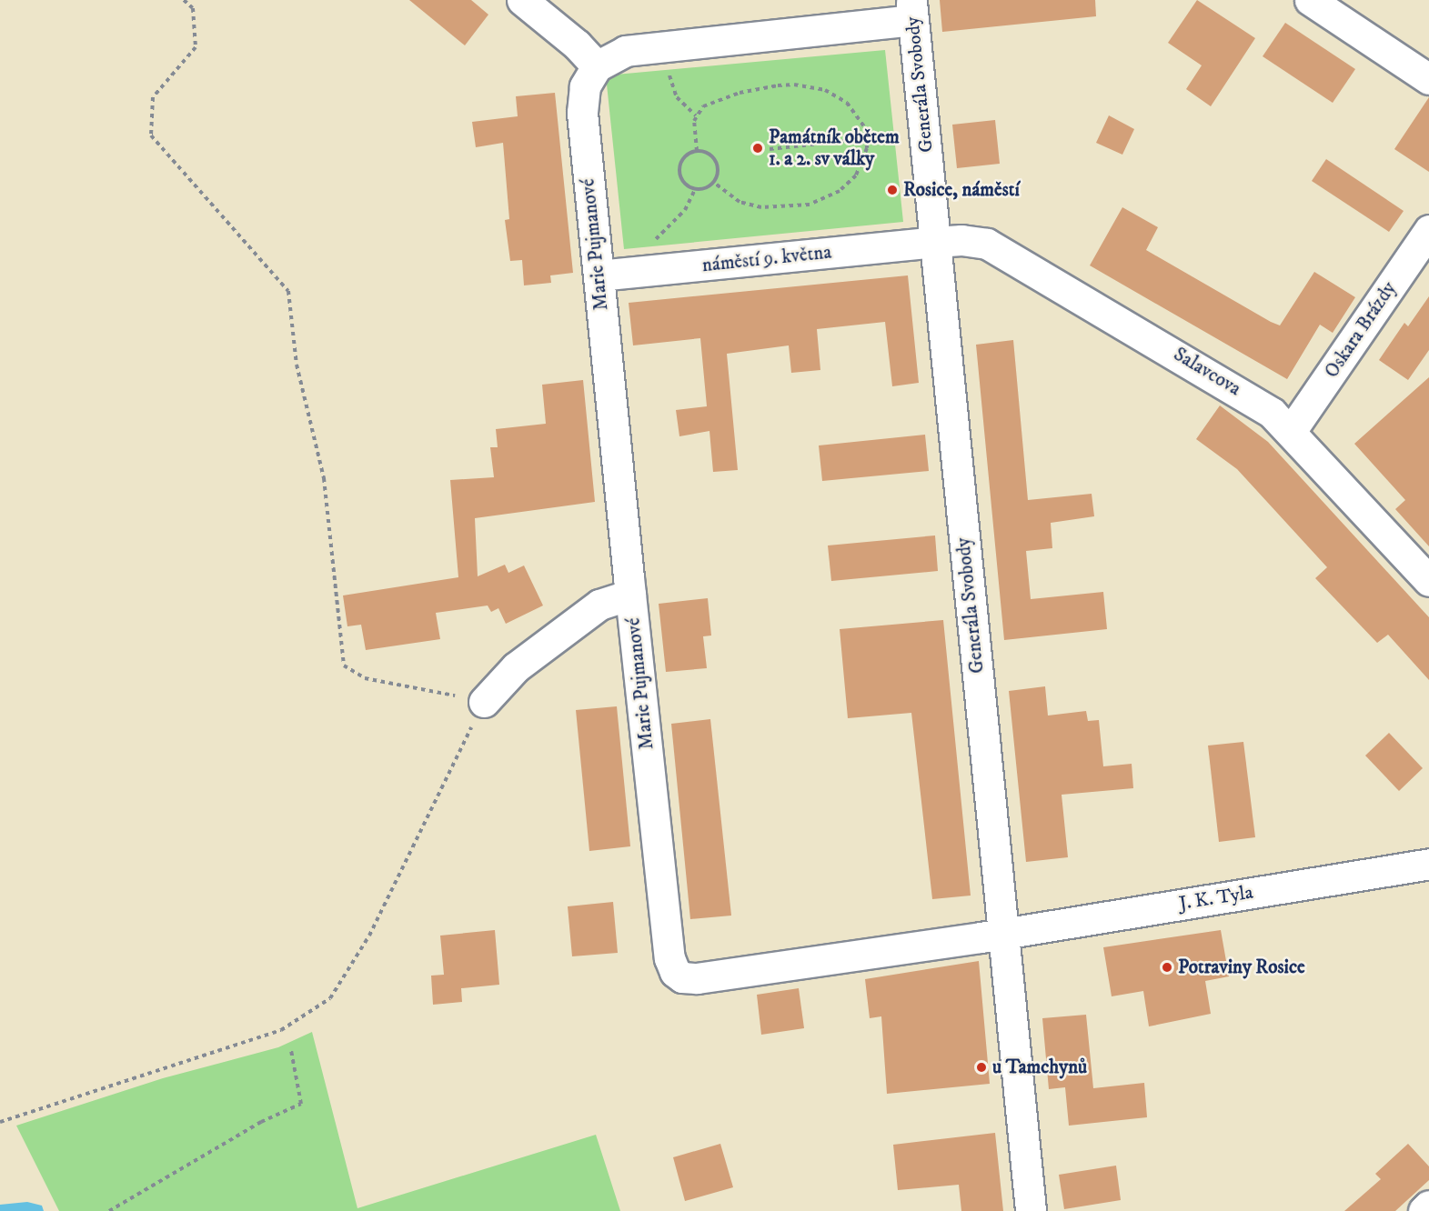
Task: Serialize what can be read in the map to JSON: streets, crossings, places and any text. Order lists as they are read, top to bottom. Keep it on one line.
{"streets":{"street":["Generála Svobody","Marie Pujmanové","náměstí 9. května","Oskara Brázdy","Salavcova","J. K. Tyla"]},"crossings":[["Generála Svobody","Marie Pujmanové"],["Generála Svobody","náměstí 9. května"],["Generála Svobody","Salavcova"],["Generála Svobody","J. K. Tyla"],["Marie Pujmanové","náměstí 9. května"],["Marie Pujmanové","J. K. Tyla"],["náměstí 9. května","Salavcova"],["Oskara Brázdy","Salavcova"]],"places":["Památník obětem 1. a 2. sv války","Rosice, náměstí","Potraviny Rosice","u Tamchynů"]}
